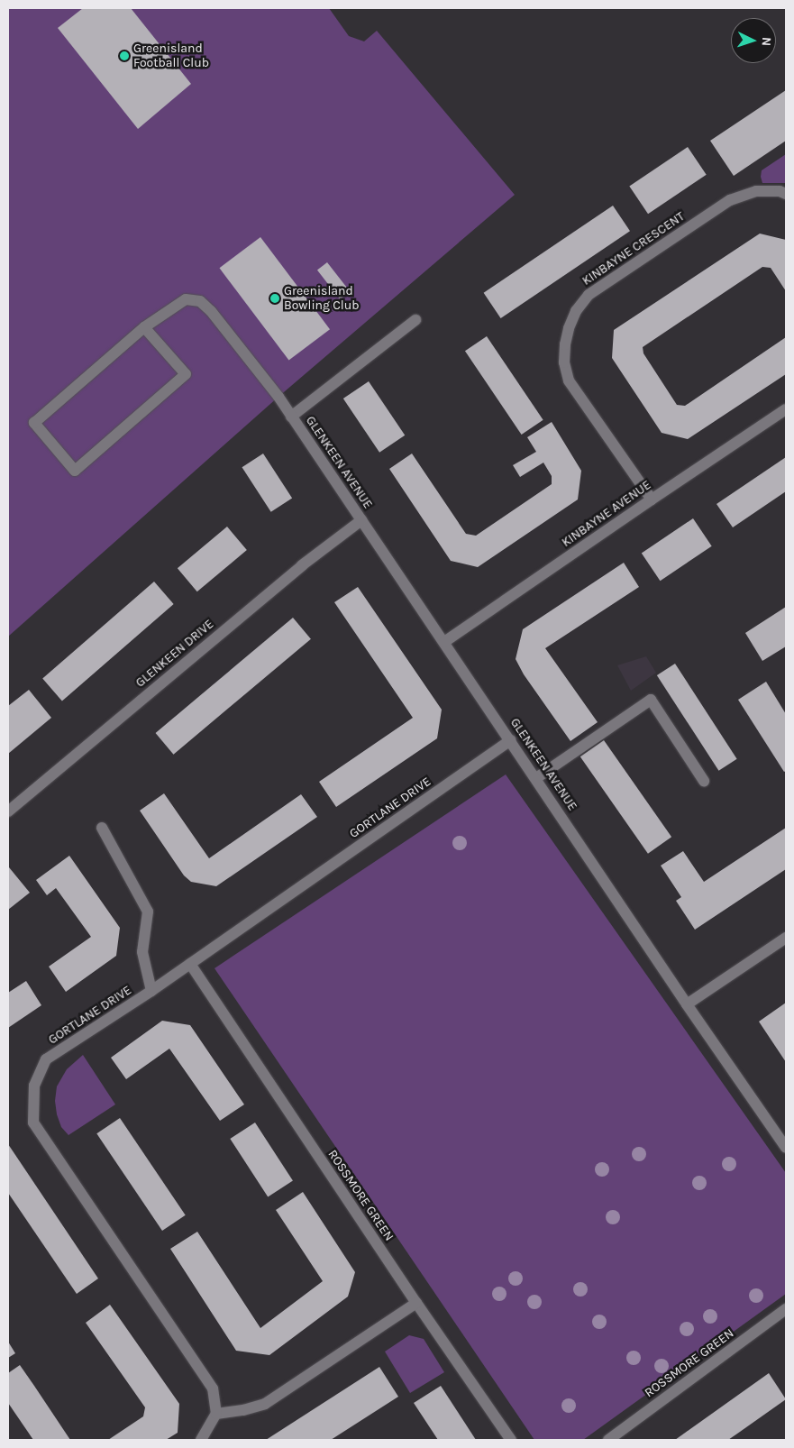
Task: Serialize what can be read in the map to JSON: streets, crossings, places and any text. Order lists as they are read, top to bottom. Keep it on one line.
{"streets":{"street":["KINBAYNE CRESCENT","GLENKEEN AVENUE","KINBAYNE AVENUE","GLENKEEN DRIVE","GORTLANE DRIVE","ROSSMORE GREEN"]},"crossings":[["KINBAYNE CRESCENT","KINBAYNE AVENUE"],["GLENKEEN AVENUE","KINBAYNE AVENUE"],["GLENKEEN AVENUE","GLENKEEN DRIVE"],["GLENKEEN AVENUE","GORTLANE DRIVE"],["GORTLANE DRIVE","ROSSMORE GREEN"]],"places":["Greenisland Football Club","Greenisland Bowling Club"],"north":"right"}
